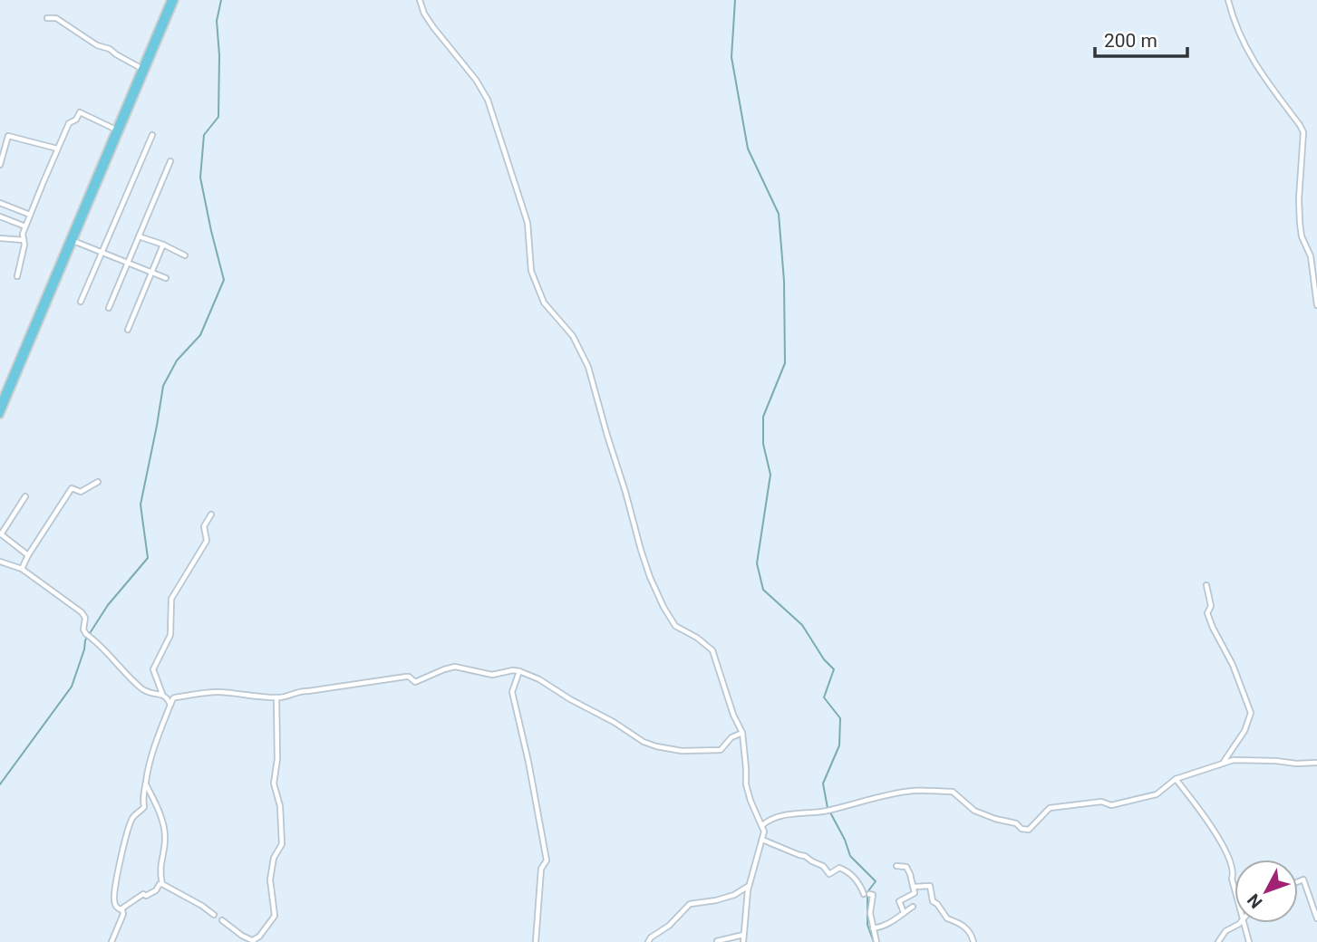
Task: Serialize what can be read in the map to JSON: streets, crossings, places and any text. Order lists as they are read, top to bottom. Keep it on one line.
{"scale_bar":"200 m","north":"bottom left"}
